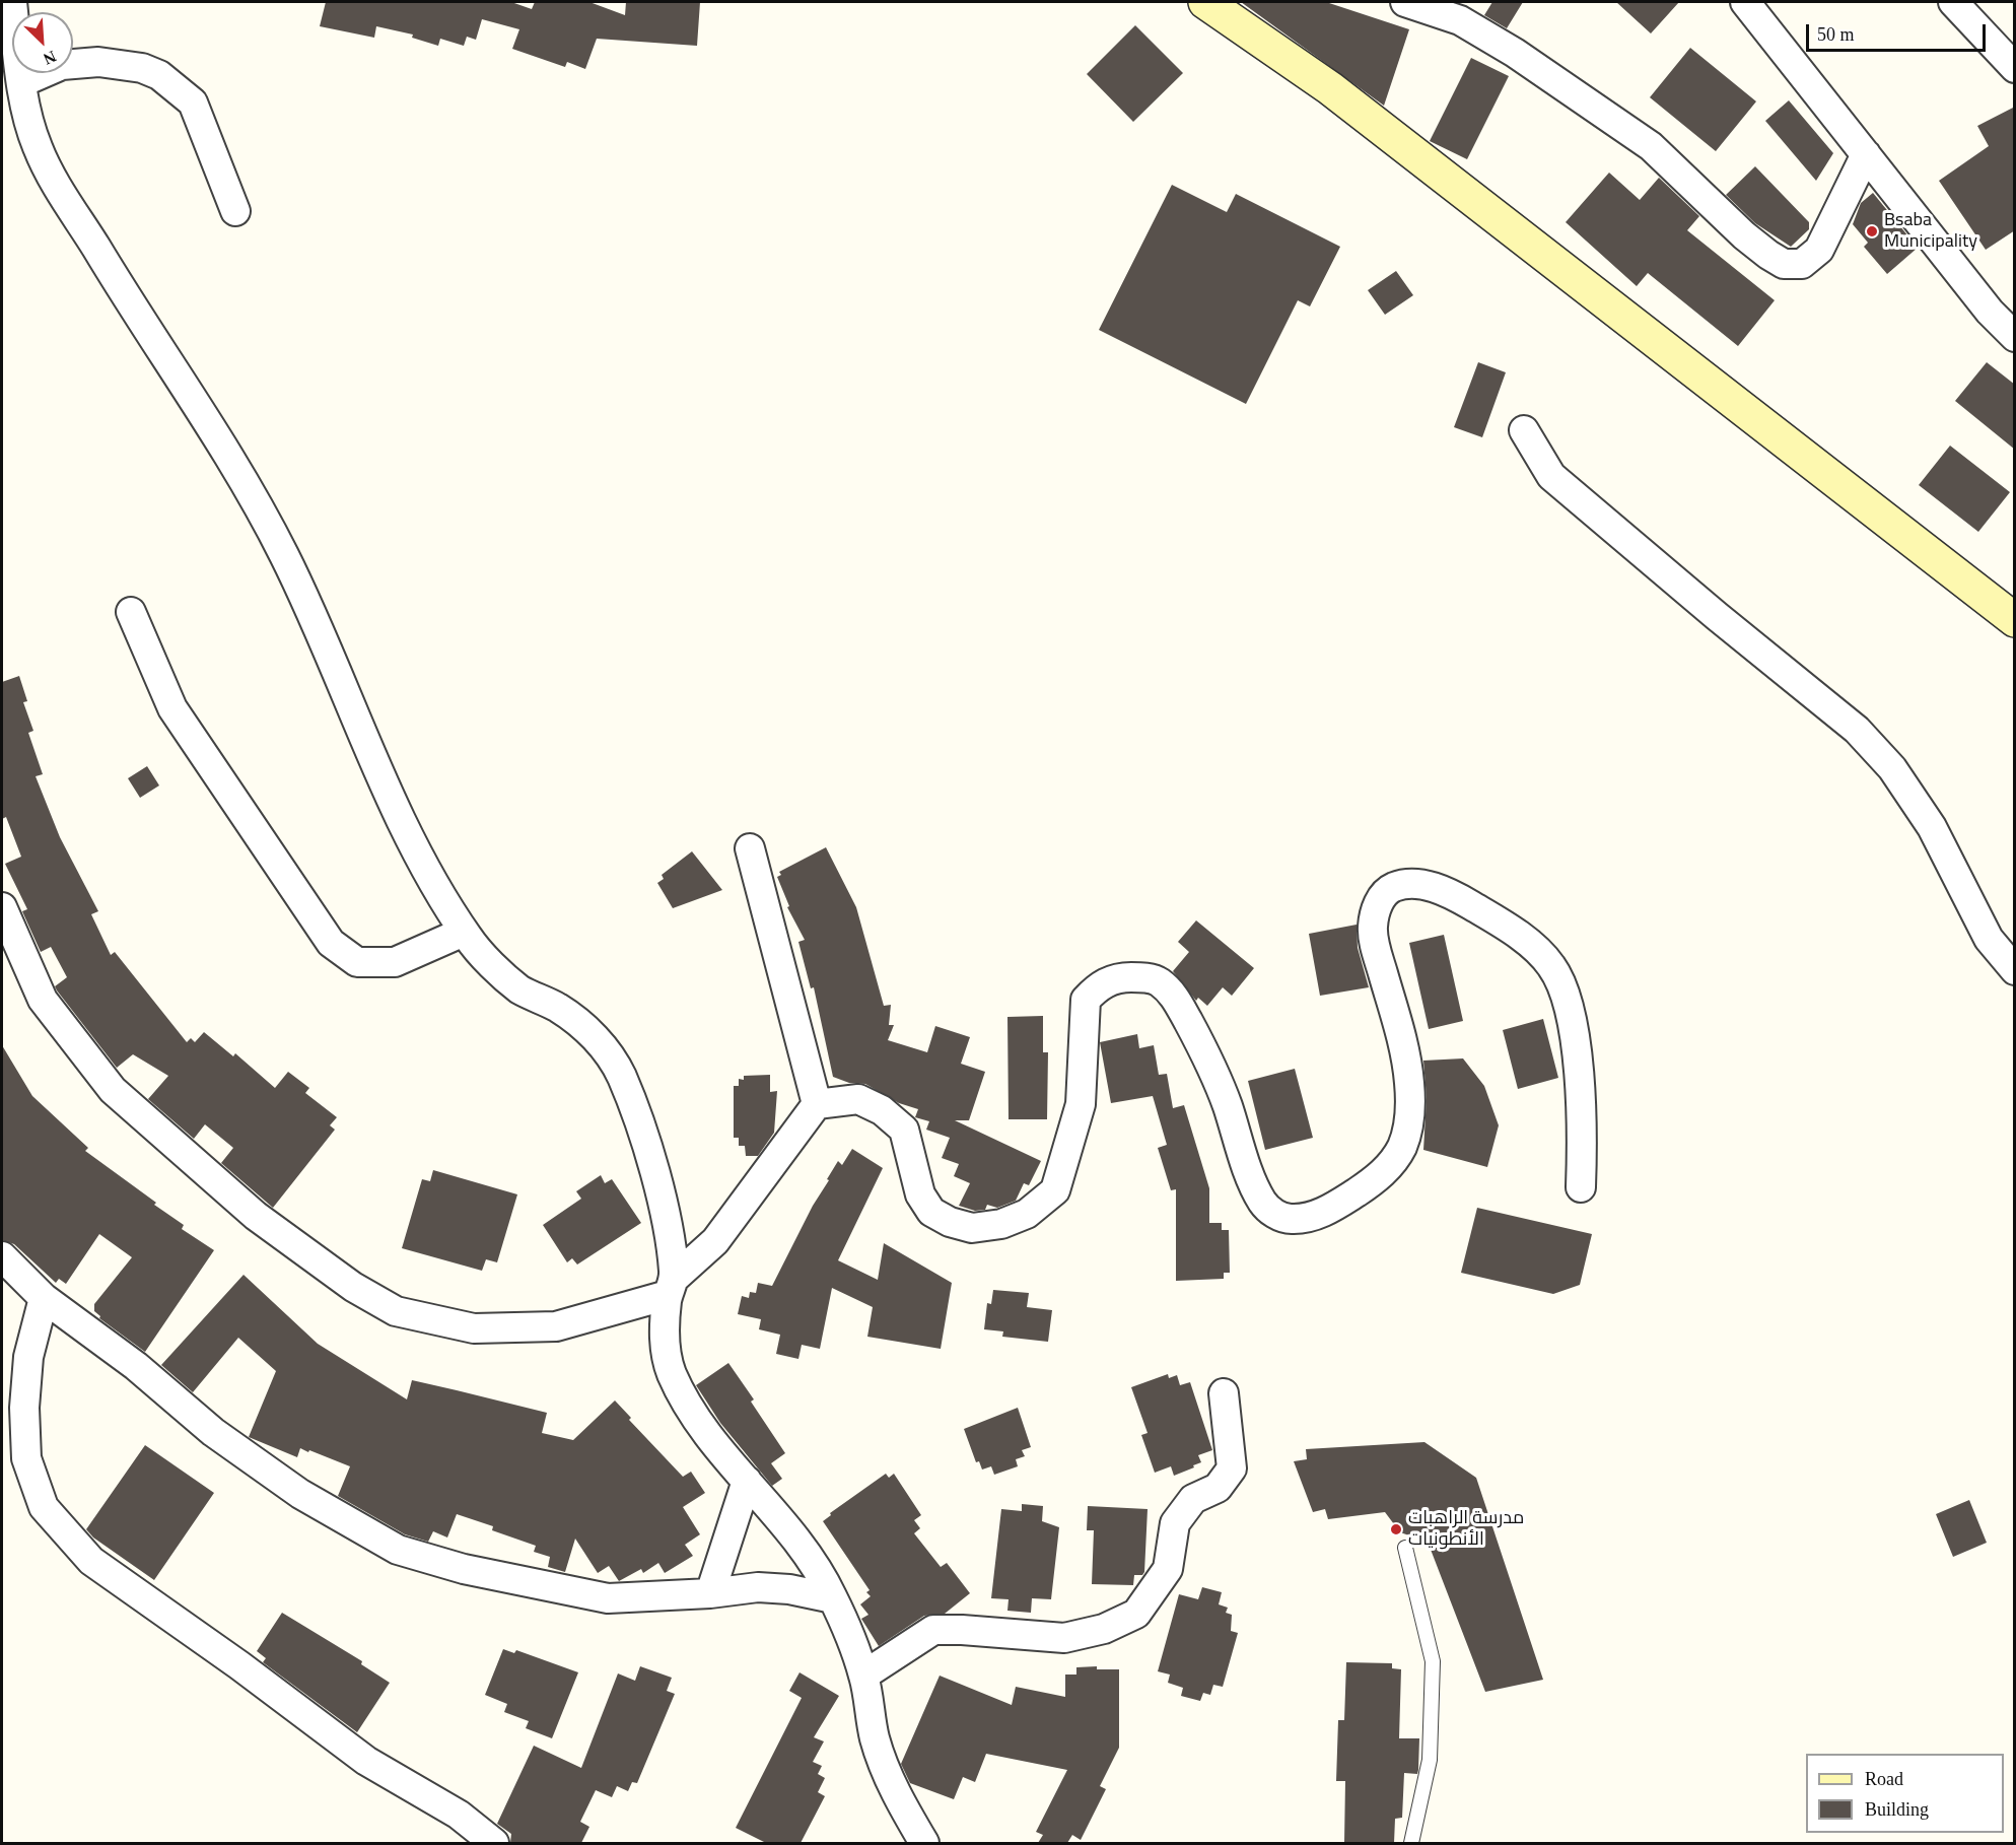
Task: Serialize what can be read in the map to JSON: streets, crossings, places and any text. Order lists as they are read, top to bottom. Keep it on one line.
{"places":["Bsaba Municipality","مدرسة الراهبات الأنطونيات"],"legend":["Road","Building"],"scale_bar":"50 m","north":"bottom right"}
